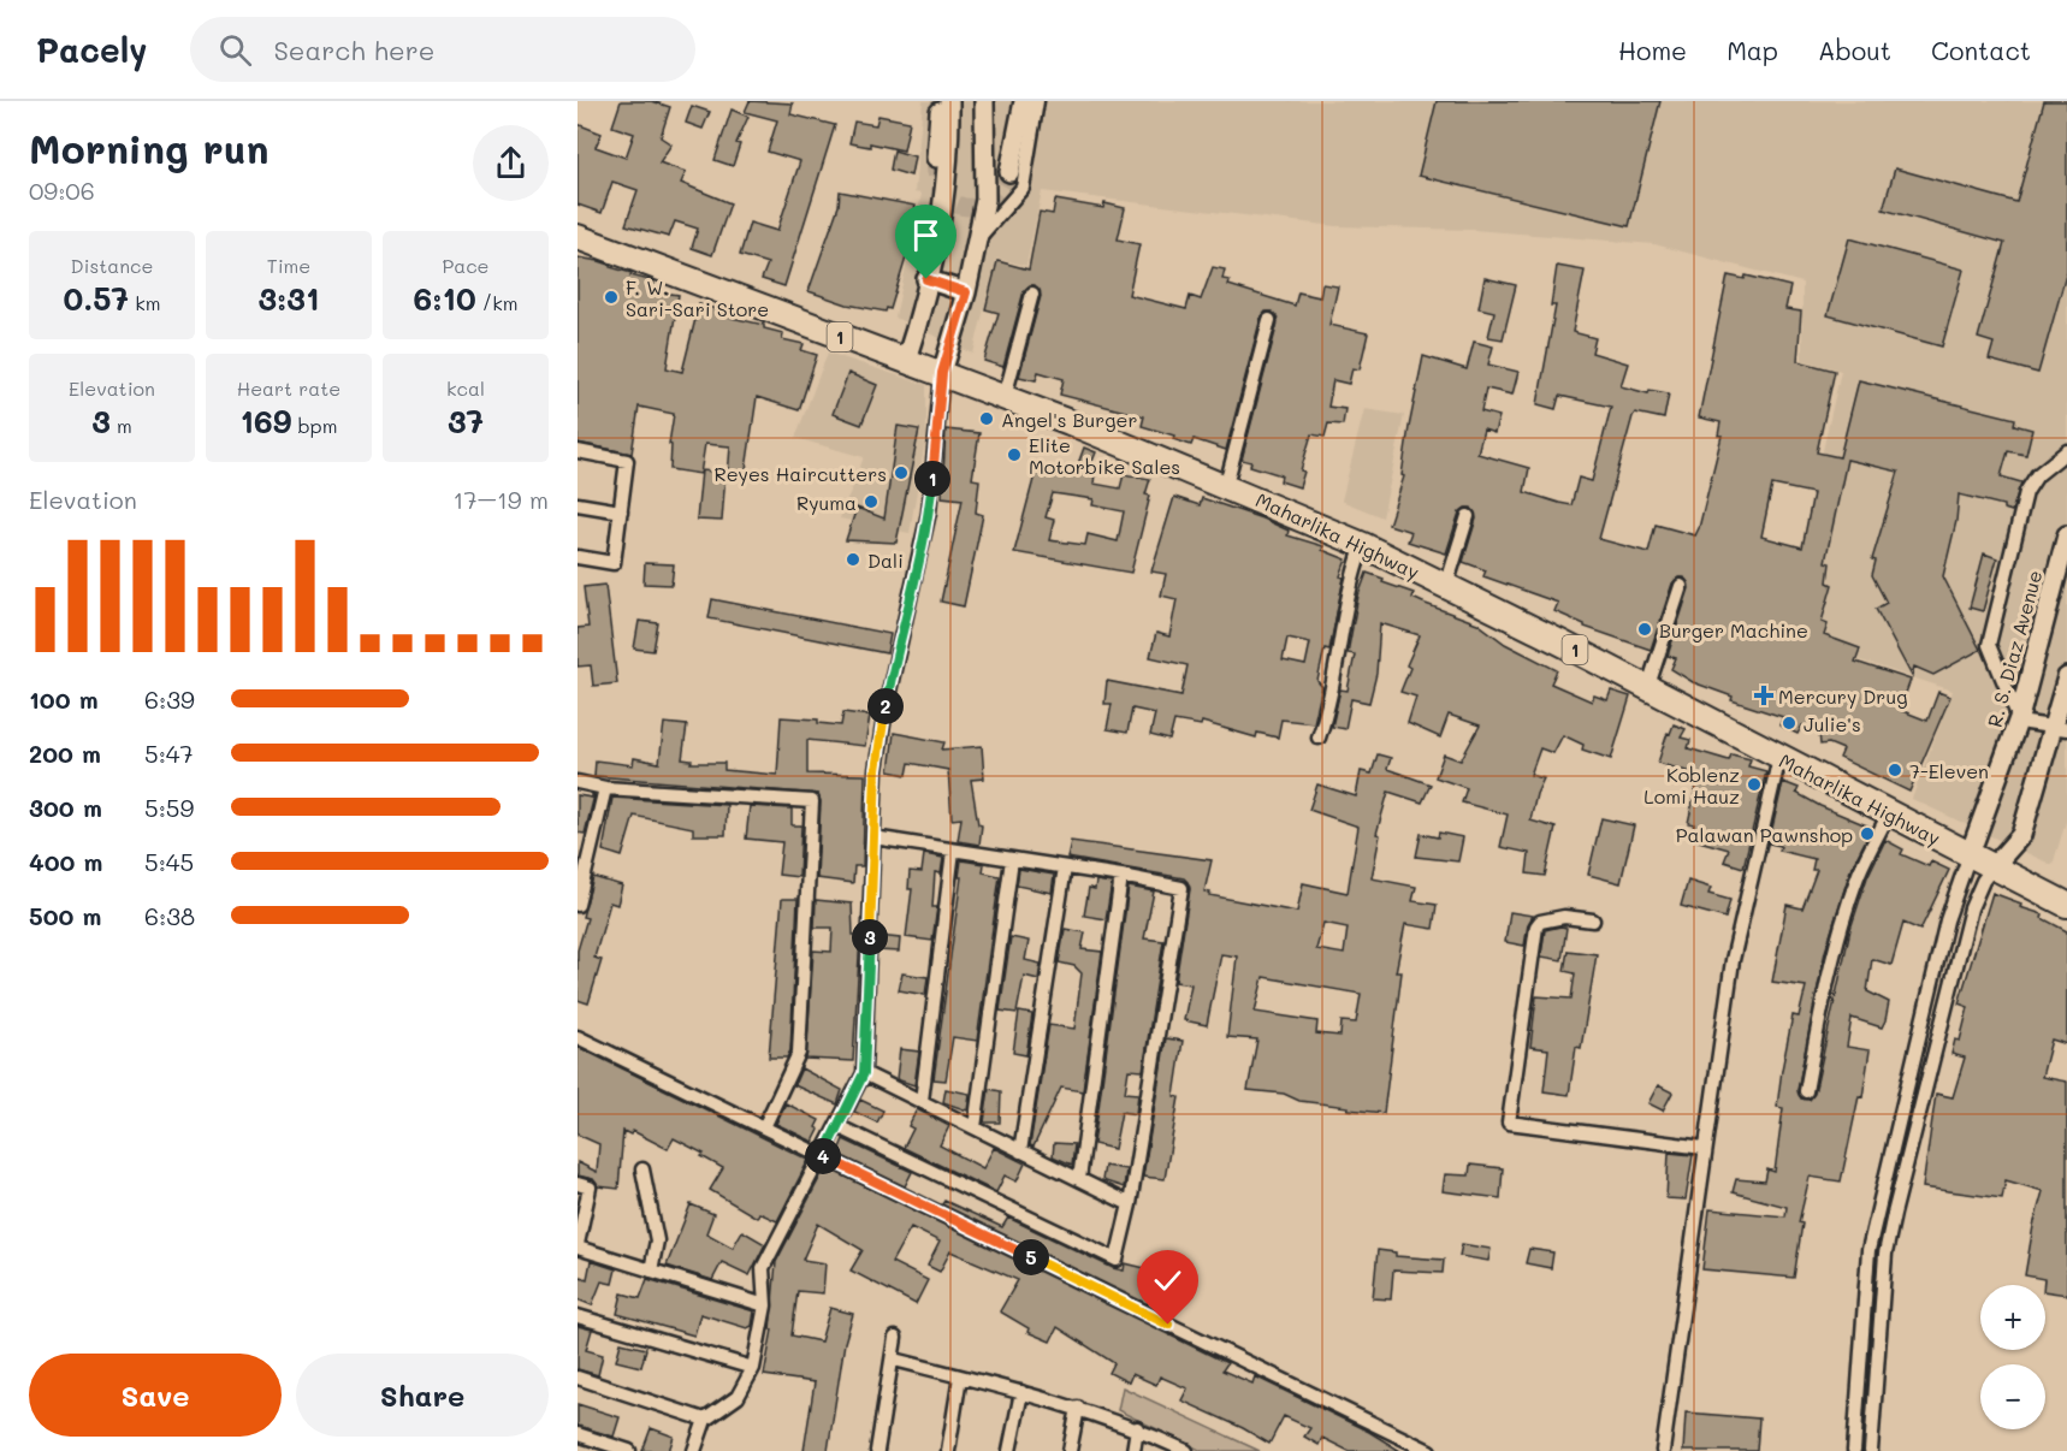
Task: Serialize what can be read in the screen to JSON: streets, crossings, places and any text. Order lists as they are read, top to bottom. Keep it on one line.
{"streets":{"highway":["1","Maharlika Highway"],"street":["R. S. Diaz Avenue"]},"crossings":[["Maharlika Highway","R. S. Diaz Avenue"]],"places":{"other":["F. W. Sari-Sari Store","Angel's Burger","Elite Motorbike Sales","Reyes Haircutters","Ryuma","Dali","Burger Machine","Julie's","7-Eleven","Koblenz Lomi Hauz","Palawan Pawnshop"],"health":["Mercury Drug"]},"page":{"header":"Pacely","search":"Search here","nav":["Home","Map","About","Contact"],"heading":["Morning run","09:06"],"stats":[["Distance","0.57 km"],["Time","3:31"],["Pace","6:10 /km"],["Elevation","3 m"],["Heart rate","169 bpm"],["kcal","37"]],"pins":["1","2","3","4","5"],"chart":["Elevation","17–19 m"],"list":[{"name":"100 m","note":"6:39"},{"name":"200 m","note":"5:47"},{"name":"300 m","note":"5:59"},{"name":"400 m","note":"5:45"},{"name":"500 m","note":"6:38"}],"map_buttons":["+","−"],"buttons":["Save","Share"]}}
